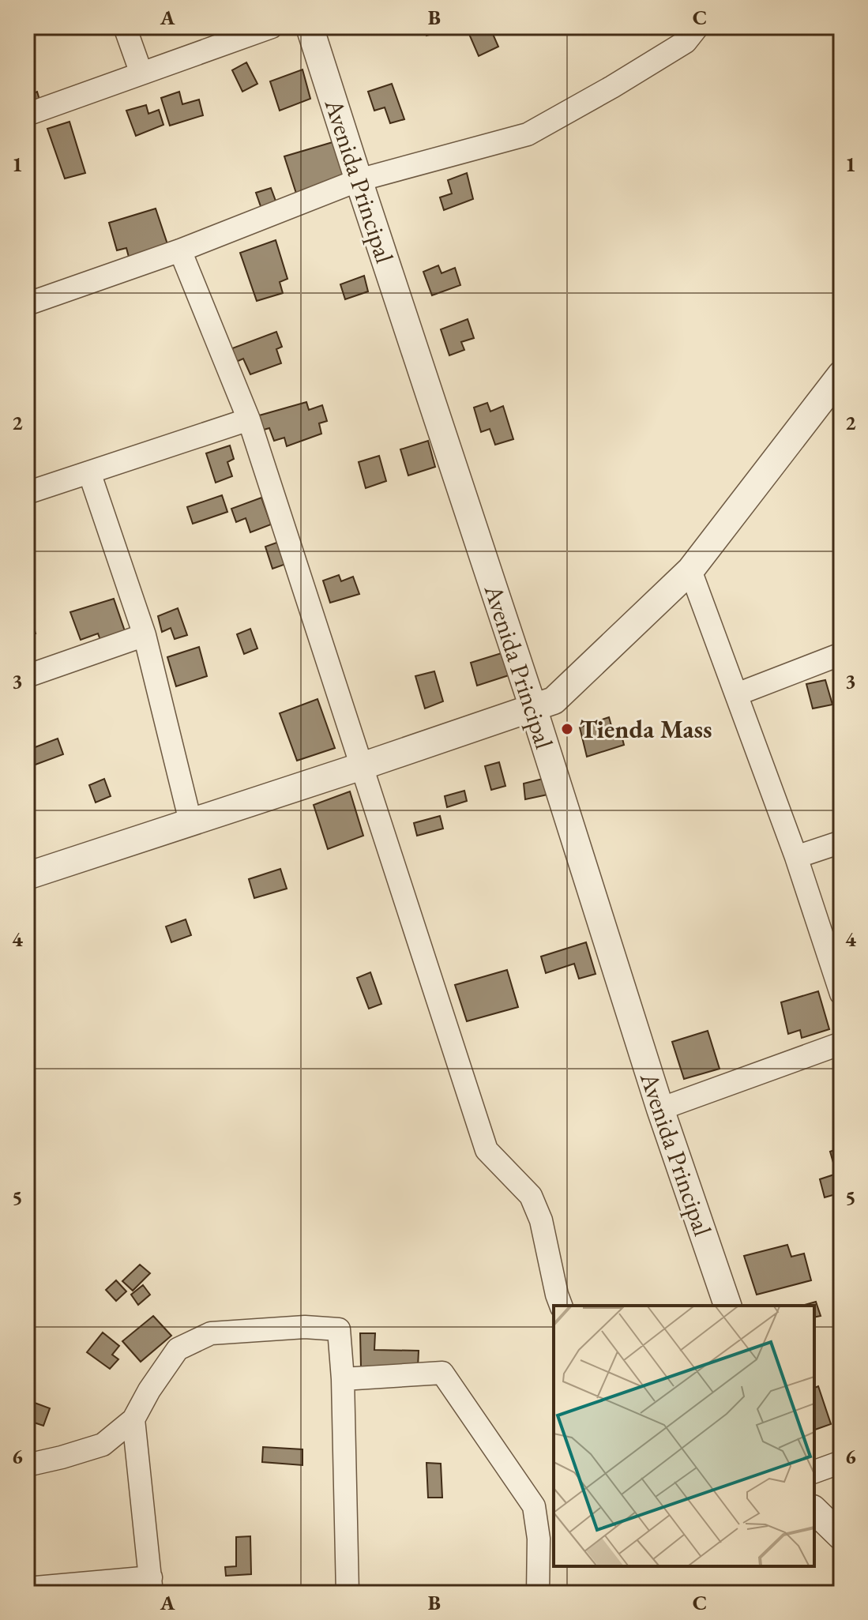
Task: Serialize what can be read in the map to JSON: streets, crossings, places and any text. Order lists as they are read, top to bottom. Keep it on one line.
{"streets":{"street":["Avenida Principal"]},"places":["Tienda Mass"],"grid":{"columns":["A","B","C"],"rows":["1","2","3","4","5","6"]}}
